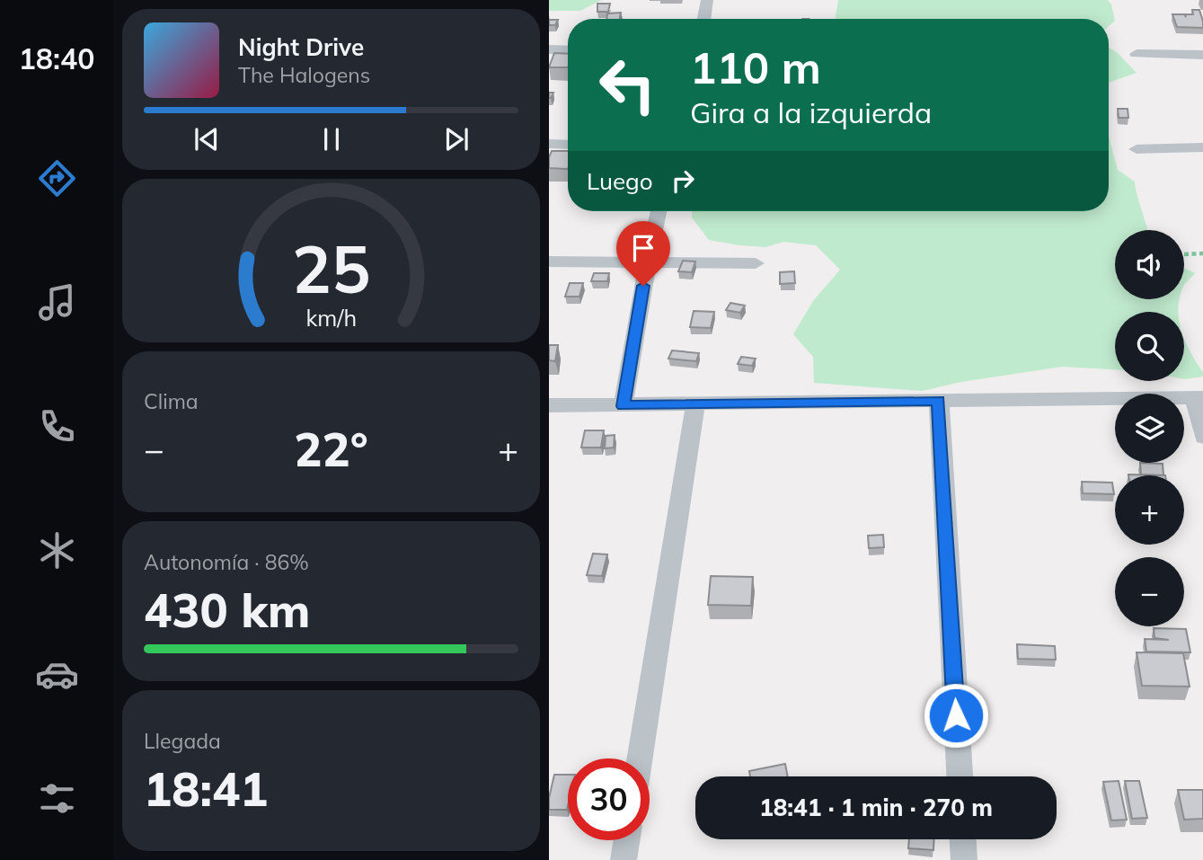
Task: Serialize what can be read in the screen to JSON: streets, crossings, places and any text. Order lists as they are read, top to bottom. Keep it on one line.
{"page":{"tabs":"18:40","turn":["110 m","Gira a la izquierda"],"song":["Night Drive","The Halogens"],"then":"Luego","map_buttons":["+","−"],"tile":["Clima",["Autonomía · 86%","430 km"],["Llegada","18:41"]],"heat":["−","22°","+"],"limit":"30","trip":"18:41 · 1 min · 270 m","gauge":["25","km/h"]}}
